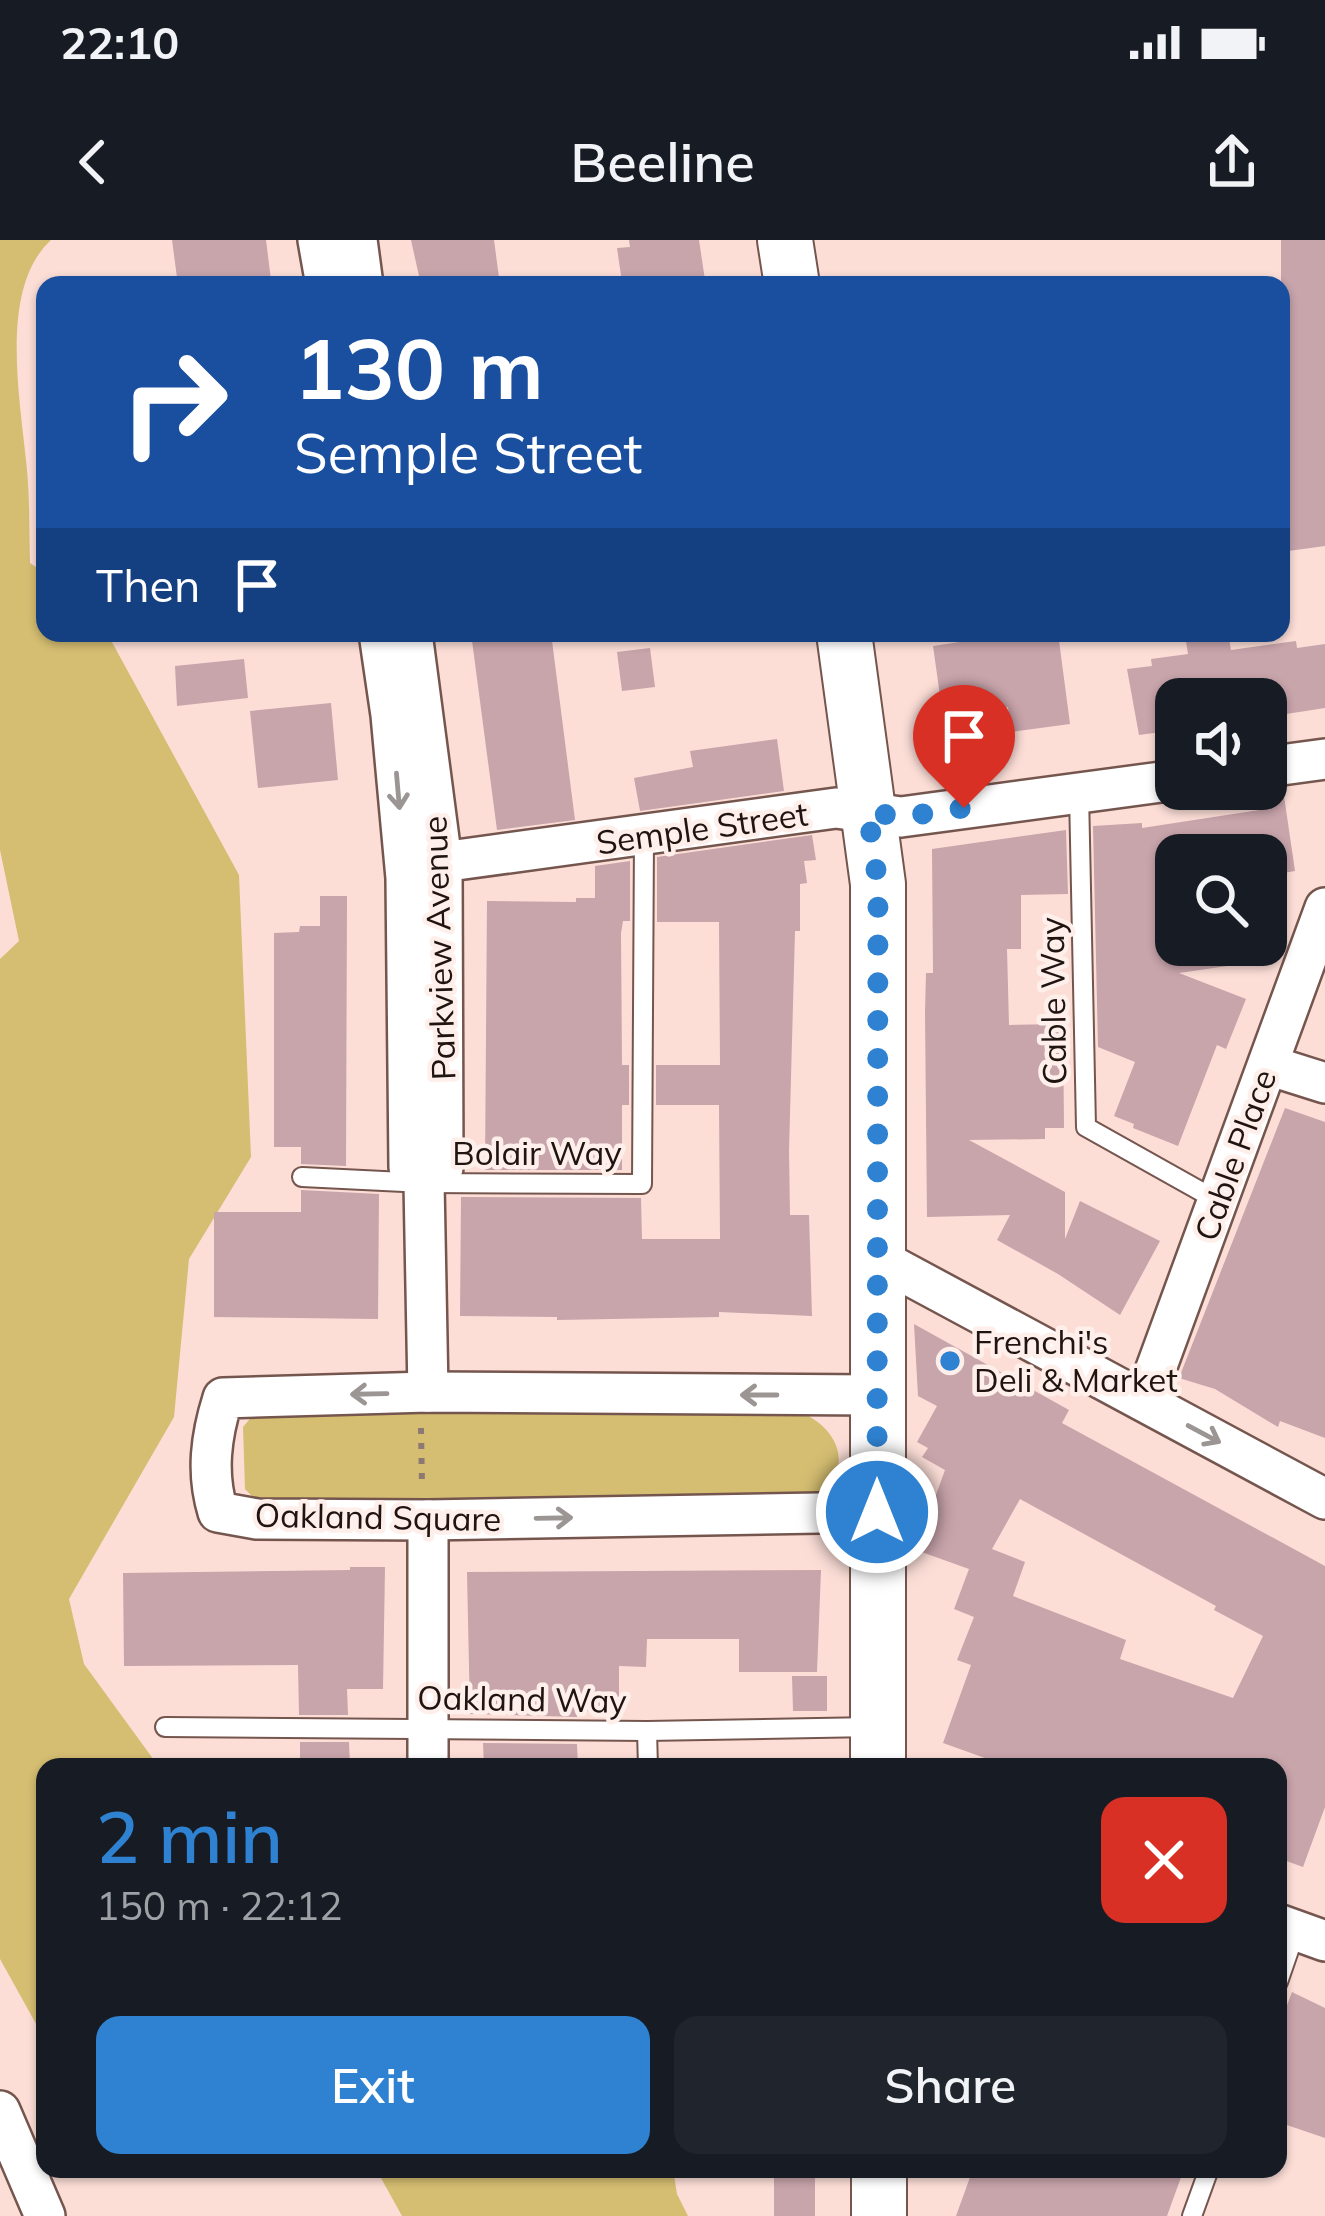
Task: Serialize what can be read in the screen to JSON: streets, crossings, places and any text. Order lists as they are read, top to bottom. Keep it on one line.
{"streets":{"street":["Semple Street","Parkview Avenue","Cable Place","Oakland Square"],"lane":["Cable Way","Bolair Way","Oakland Way"]},"crossings":[["Semple Street","Parkview Avenue"],["Semple Street","Cable Way"],["Semple Street","Bolair Way"],["Parkview Avenue","Bolair Way"],["Parkview Avenue","Oakland Square"],["Cable Way","Cable Place"]],"places":["Frenchi's Deli & Market"],"page":{"status":"22:10","header":"Beeline","turn":["130 m","Semple Street"],"then":"Then","heading":["2 min","150 m · 22:12"],"buttons":["Exit","Share"]}}
